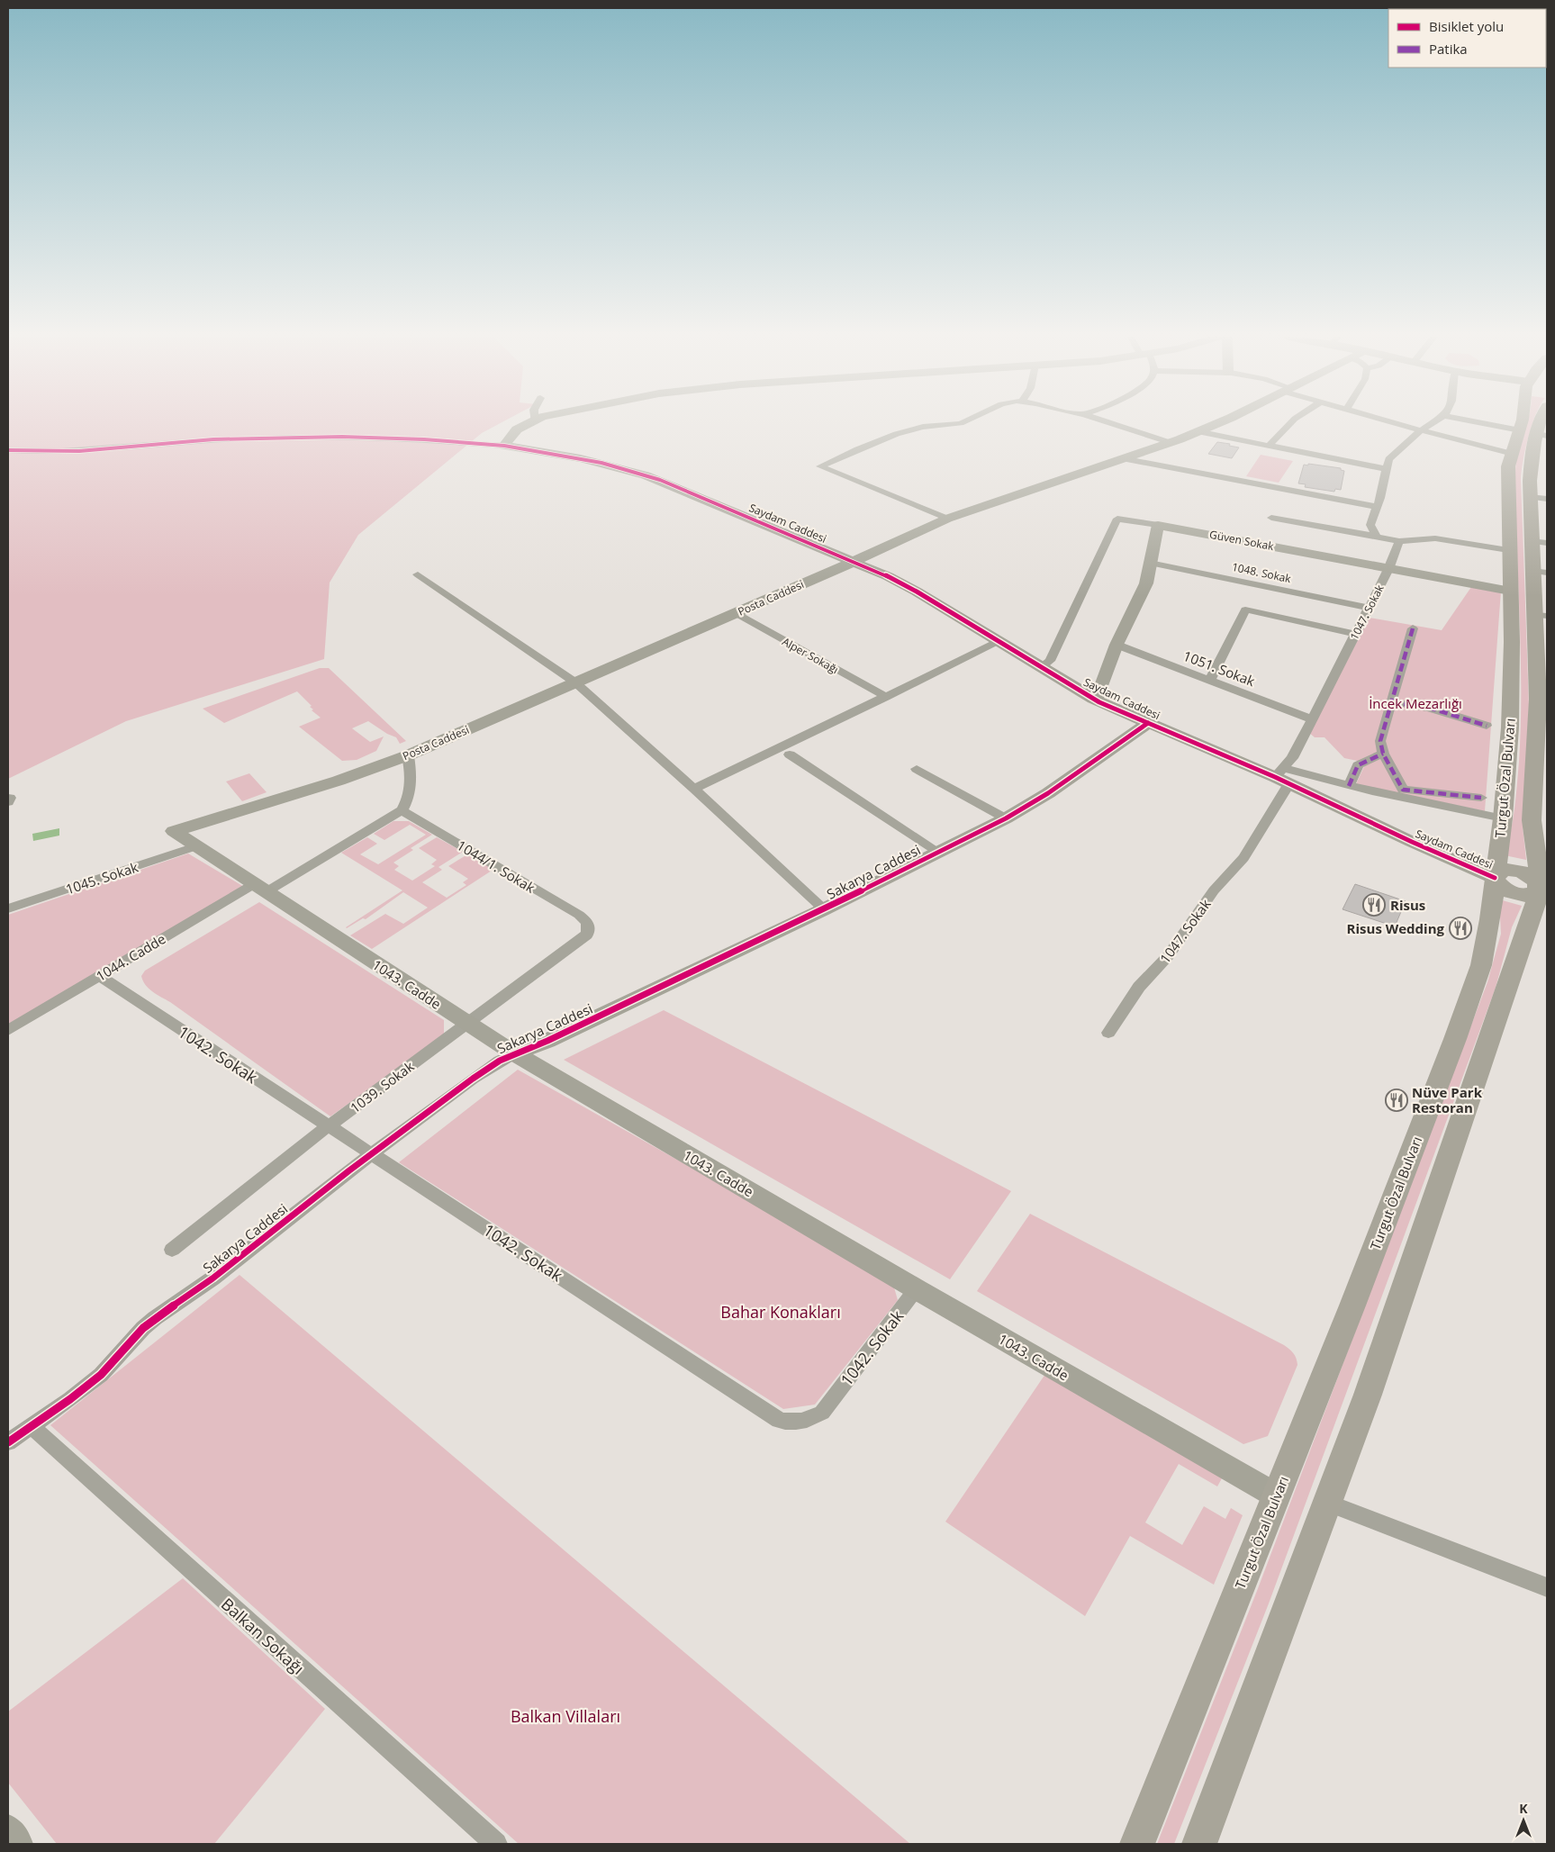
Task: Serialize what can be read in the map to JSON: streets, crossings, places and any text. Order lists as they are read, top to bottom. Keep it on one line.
{"streets":{"main road":["Turgut Özal Bulvarı"],"street":["Saydam Caddesi","Güven Sokak","1048. Sokak","Posta Caddesi","1047. Sokak","Alper Sokağı","1051. Sokak","1044/1. Sokak","Sakarya Caddesi","1045. Sokak","1044. Cadde","1043. Cadde","1042. Sokak","1039. Sokak","Balkan Sokağı"]},"crossings":[["Saydam Caddesi","Posta Caddesi"],["Saydam Caddesi","1047. Sokak"],["Saydam Caddesi","Turgut Özal Bulvarı"],["Saydam Caddesi","Sakarya Caddesi"],["Güven Sokak","1047. Sokak"],["Güven Sokak","Turgut Özal Bulvarı"],["1048. Sokak","1047. Sokak"],["Posta Caddesi","Alper Sokağı"],["Posta Caddesi","1043. Cadde"],["1047. Sokak","1051. Sokak"],["Turgut Özal Bulvarı","1043. Cadde"],["1044/1. Sokak","1044. Cadde"],["1044/1. Sokak","1039. Sokak"],["Sakarya Caddesi","1043. Cadde"],["Sakarya Caddesi","1042. Sokak"],["Sakarya Caddesi","Balkan Sokağı"],["1045. Sokak","1043. Cadde"],["1044. Cadde","1043. Cadde"],["1044. Cadde","1042. Sokak"],["1043. Cadde","1042. Sokak"],["1043. Cadde","1039. Sokak"],["1042. Sokak","1039. Sokak"]],"parks":["İncek Mezarlığı","Bahar Konakları","Balkan Villaları"],"places":{"restaurant":["Risus","Risus Wedding","Nüve Park Restoran"]},"legend":["Bisiklet yolu","Patika"],"north":"top"}
